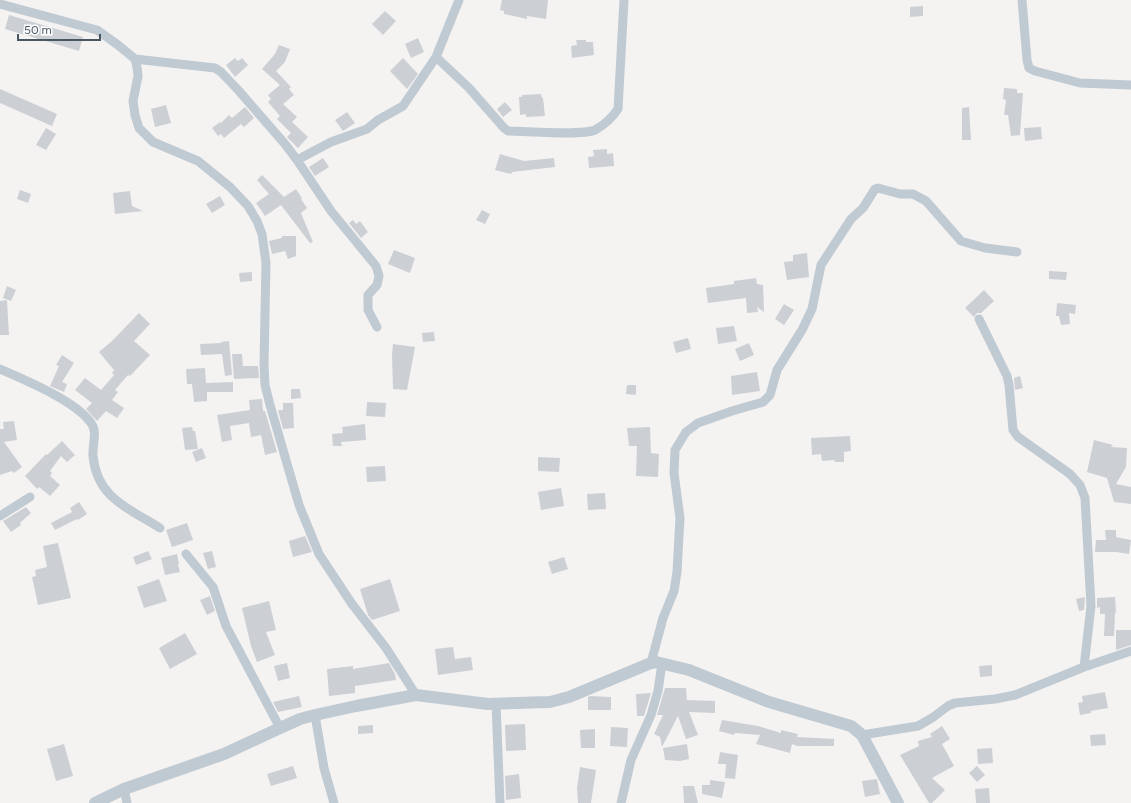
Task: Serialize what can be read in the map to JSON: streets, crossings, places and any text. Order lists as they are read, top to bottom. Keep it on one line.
{"scale_bar":"50 m"}
